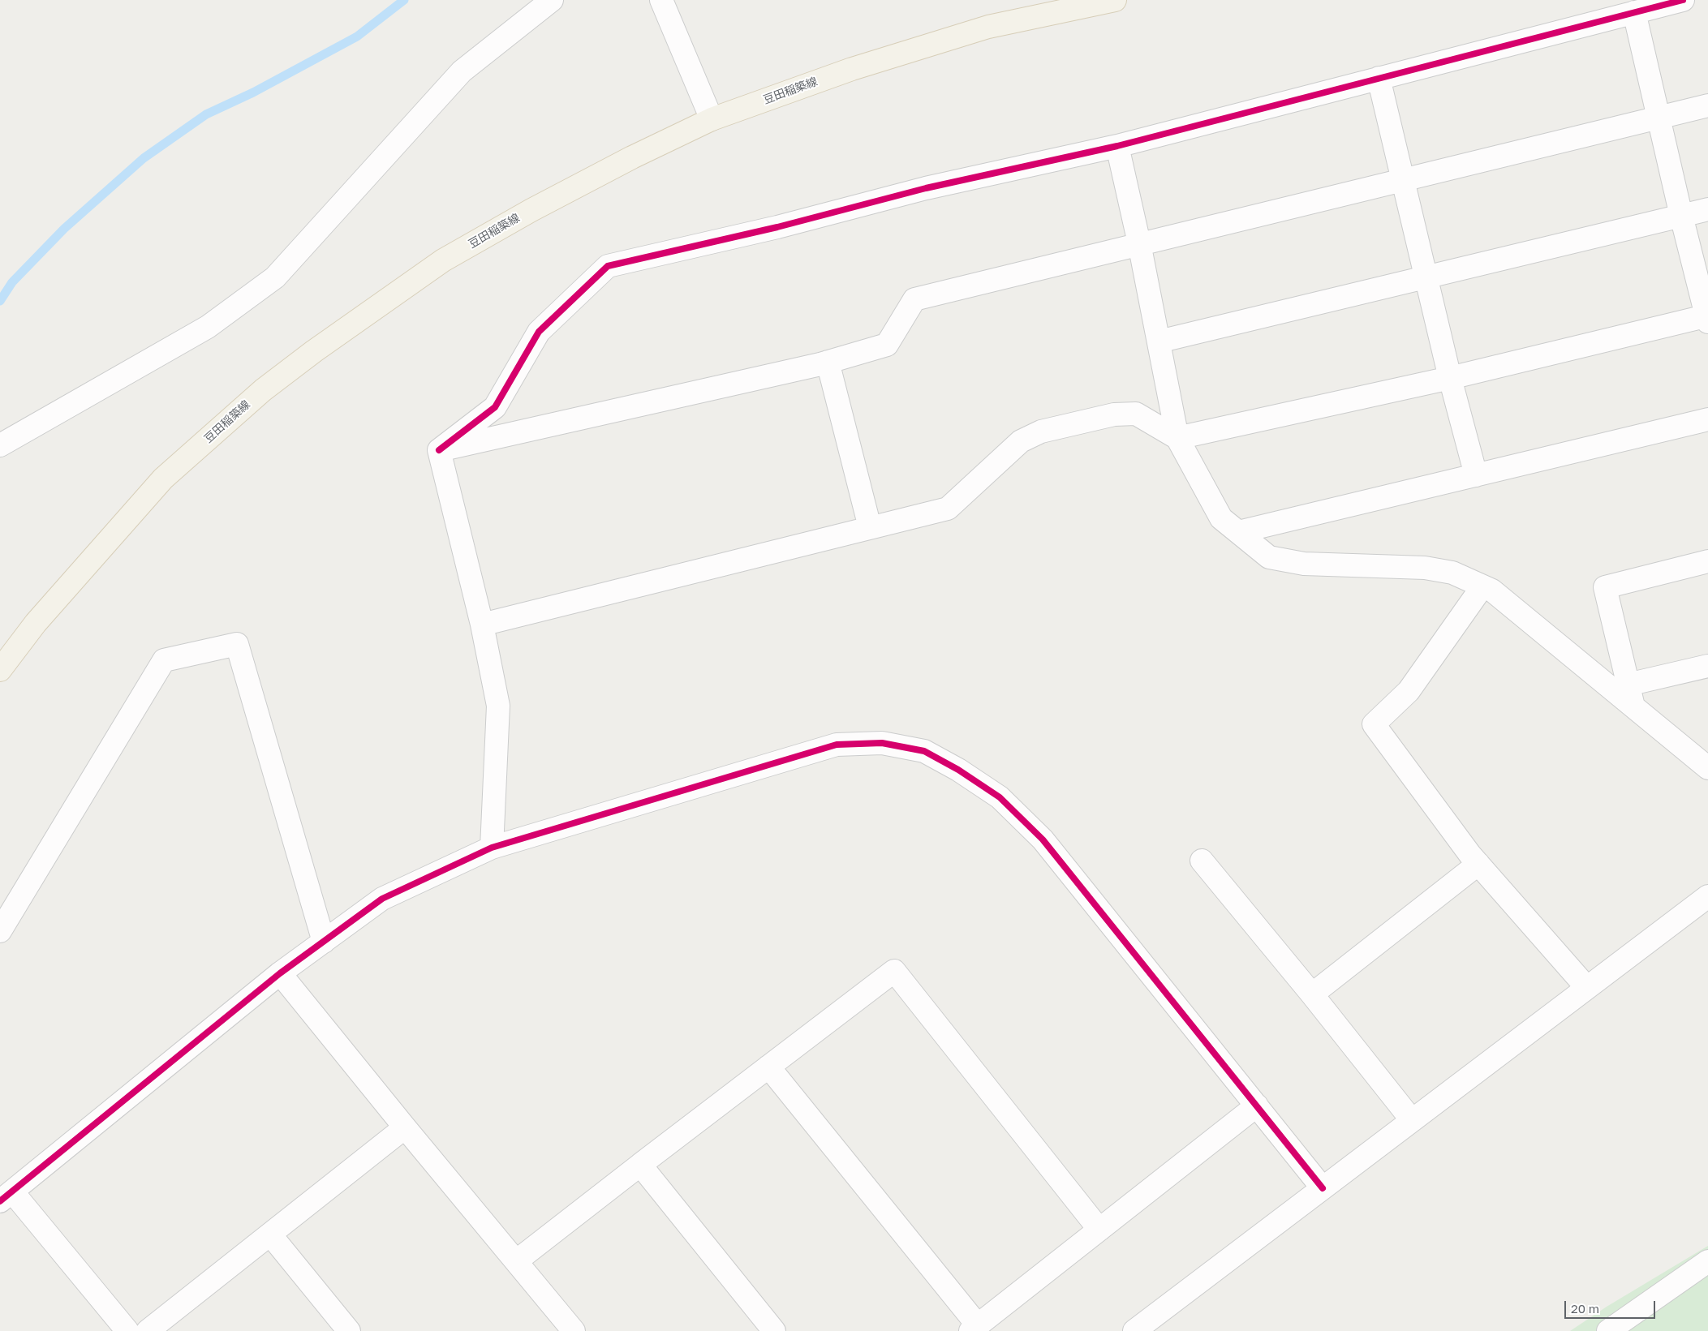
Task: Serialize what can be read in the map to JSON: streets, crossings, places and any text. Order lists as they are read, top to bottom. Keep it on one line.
{"streets":{"main road":["豆田稲築線"]},"scale_bar":"20 m"}
